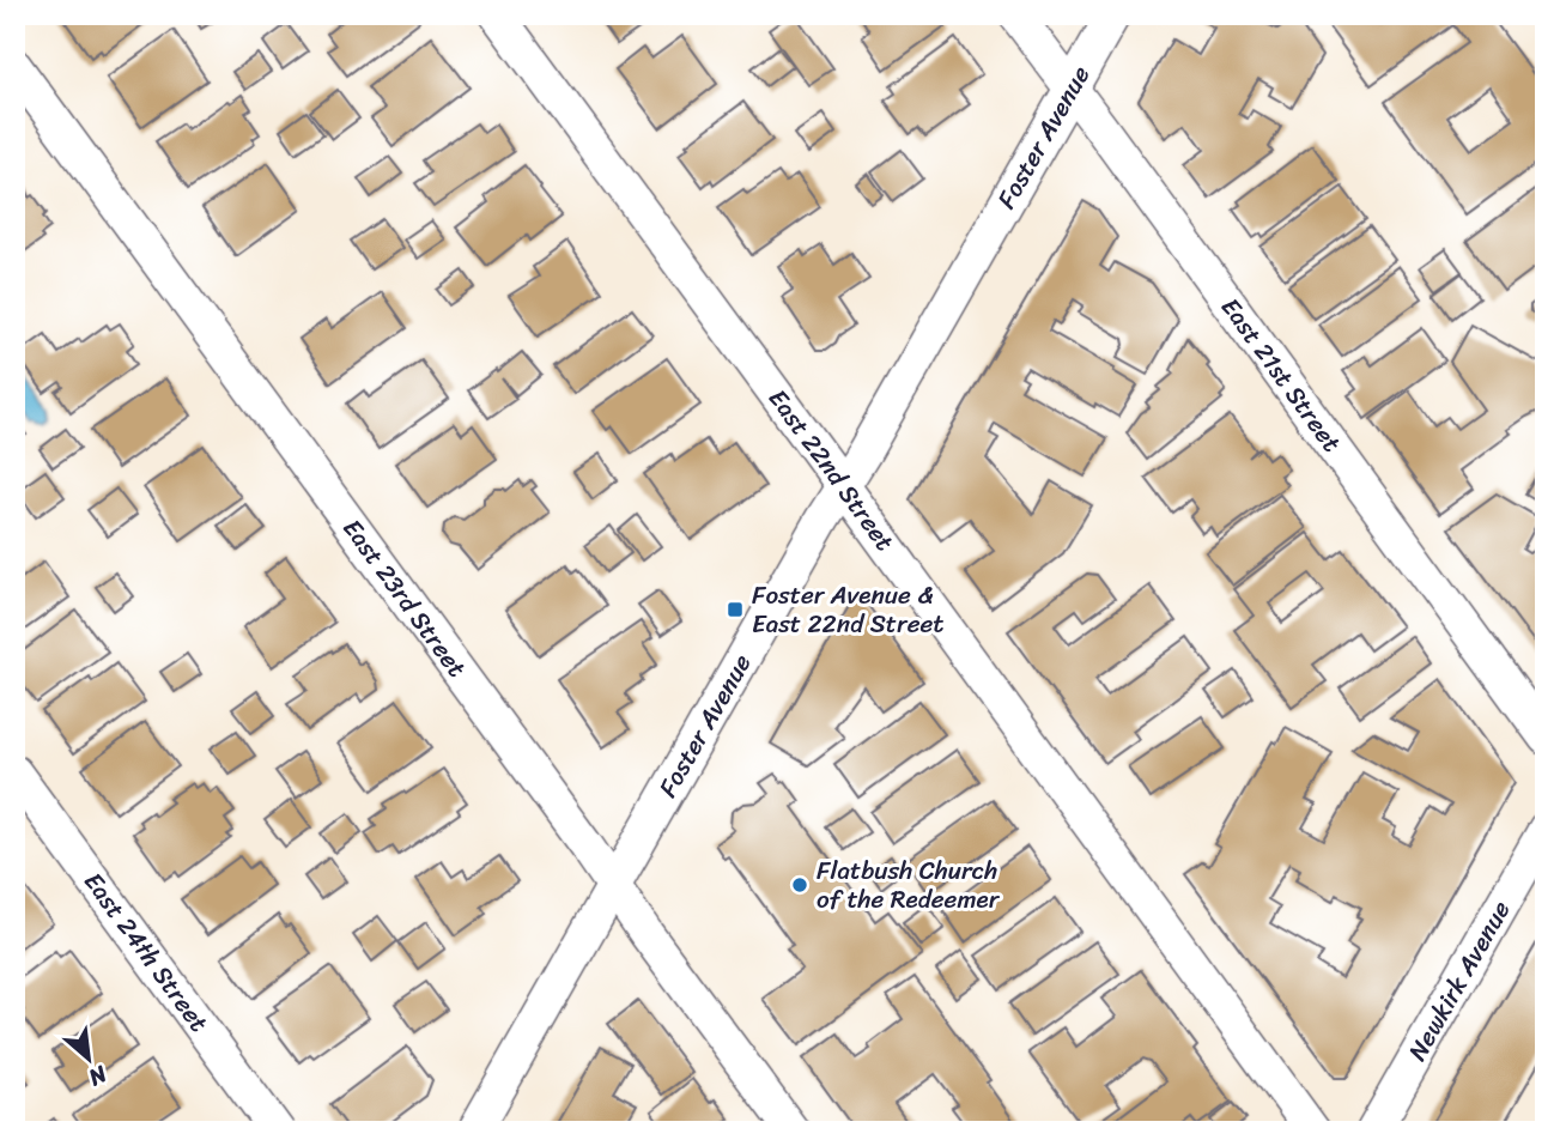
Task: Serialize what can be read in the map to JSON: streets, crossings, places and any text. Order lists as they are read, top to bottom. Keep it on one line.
{"streets":{"street":["Foster Avenue","East 21st Street","East 22nd Street","East 23rd Street","East 24th Street","Newkirk Avenue"]},"crossings":[["Foster Avenue","East 21st Street"],["Foster Avenue","East 22nd Street"],["Foster Avenue","East 23rd Street"]],"places":{"transit":["Foster Avenue & East 22nd Street"],"other":["Flatbush Church of the Redeemer"]},"north":"bottom right"}
